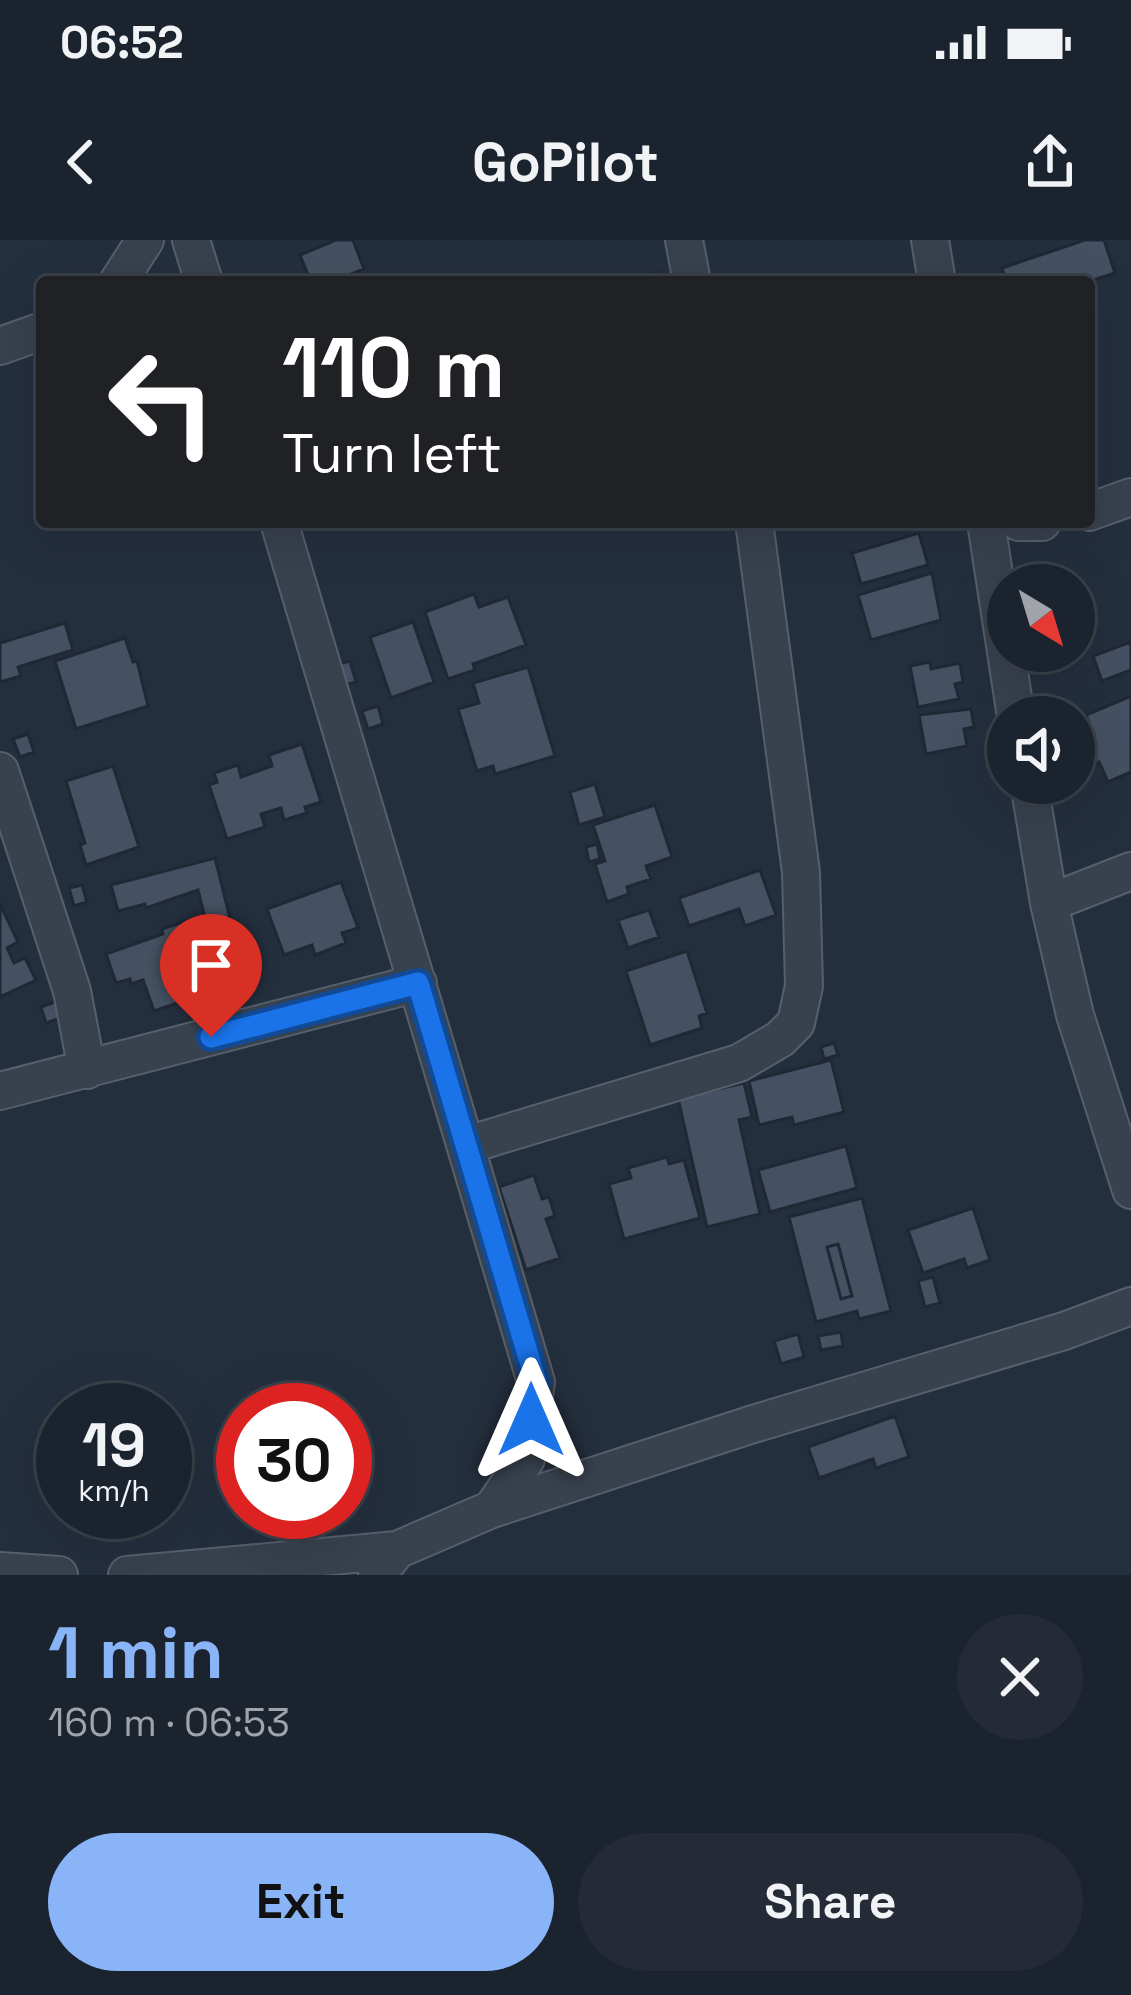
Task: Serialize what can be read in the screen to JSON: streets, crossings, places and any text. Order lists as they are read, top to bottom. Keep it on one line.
{"north":"bottom right","page":{"status":"06:52","header":"GoPilot","turn":["110 m","Turn left"],"speed":"19 km/h","limit":"30","heading":["1 min","160 m · 06:53"],"buttons":["Exit","Share"]}}
